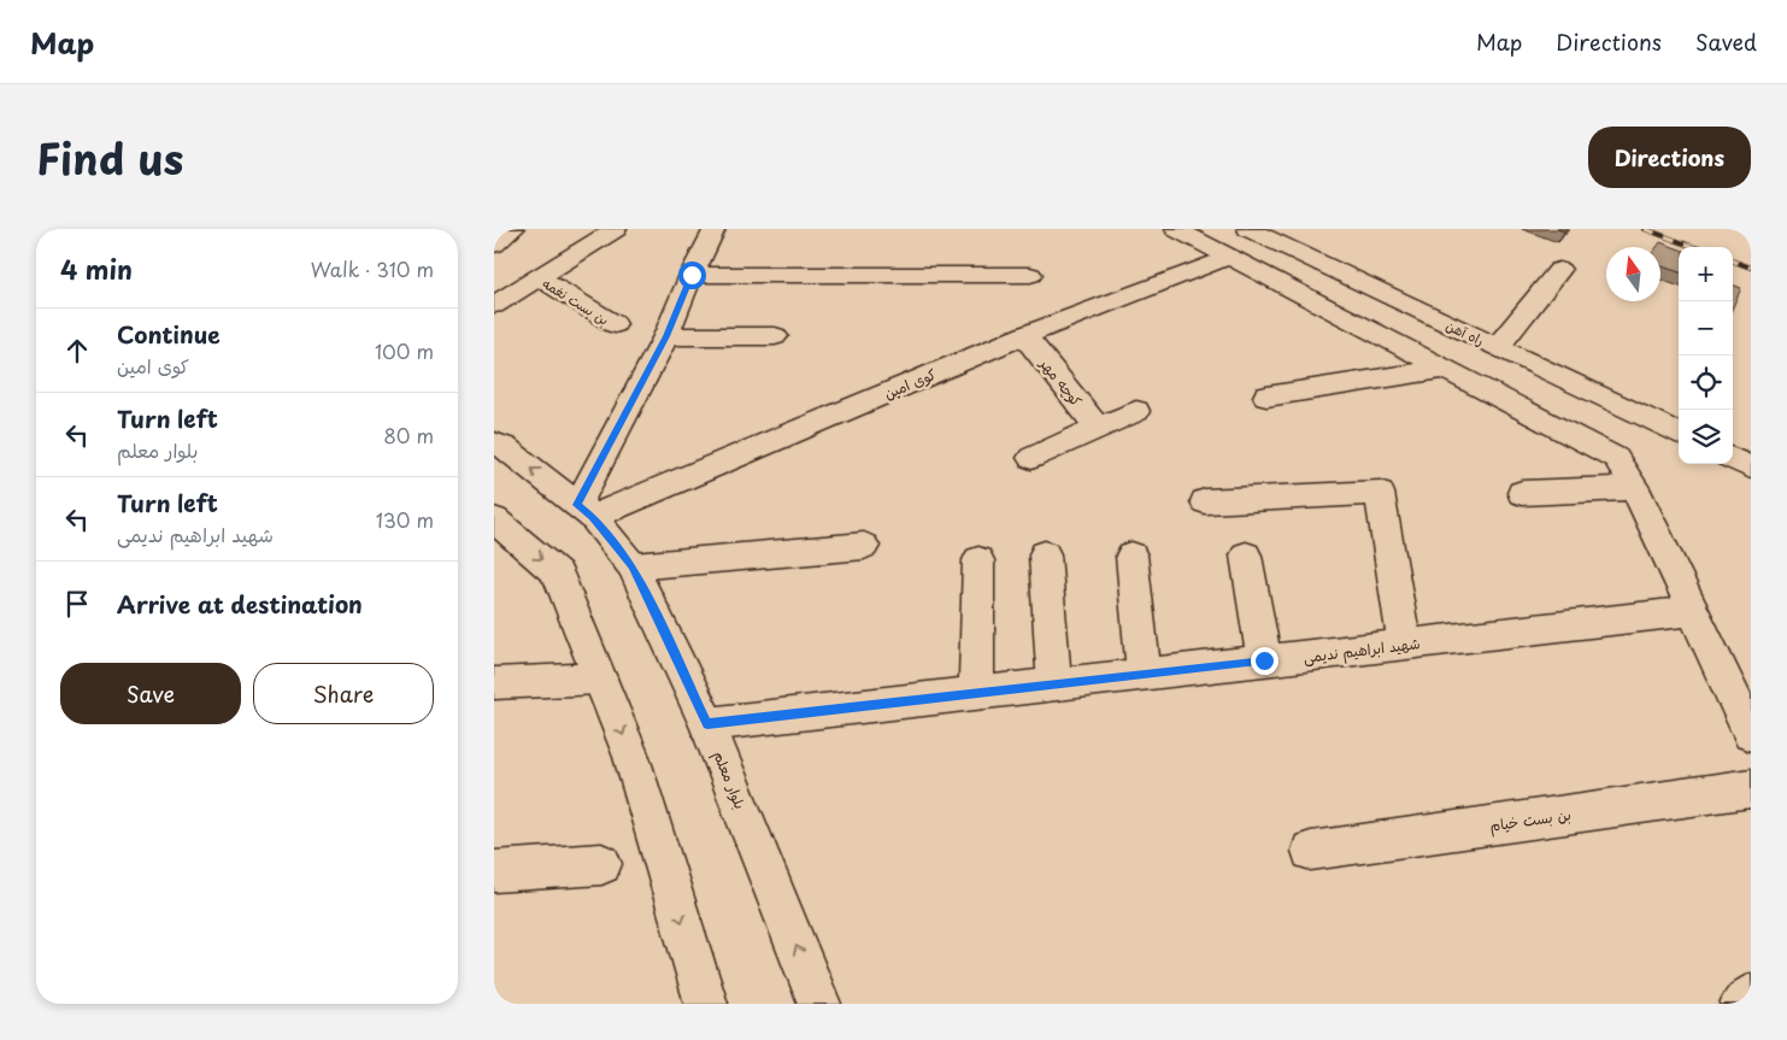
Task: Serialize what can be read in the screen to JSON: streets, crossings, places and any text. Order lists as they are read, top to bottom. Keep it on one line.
{"streets":{"street":["بن بست نغمه","راه آهن","کوچه مهر","کوی امین","شهید ابراهیم ندیمی","بلوار معلم","بن بست خیام"]},"crossings":[["کوچه مهر","کوی امین"],["کوی امین","بلوار معلم"],["شهید ابراهیم ندیمی","بلوار معلم"]],"north":"top","page":{"header":"Map","nav":["Map","Directions","Saved"],"title":"Find us","buttons":["Directions",["Save","Share"]],"heading":["4 min","Walk · 310 m"],"map_buttons":["+","−"],"list":[["Continue","کوی امین","100 m"],["Turn left","بلوار معلم","80 m"],["Turn left","شهید ابراهیم ندیمی","130 m"],"Arrive at destination"]}}
